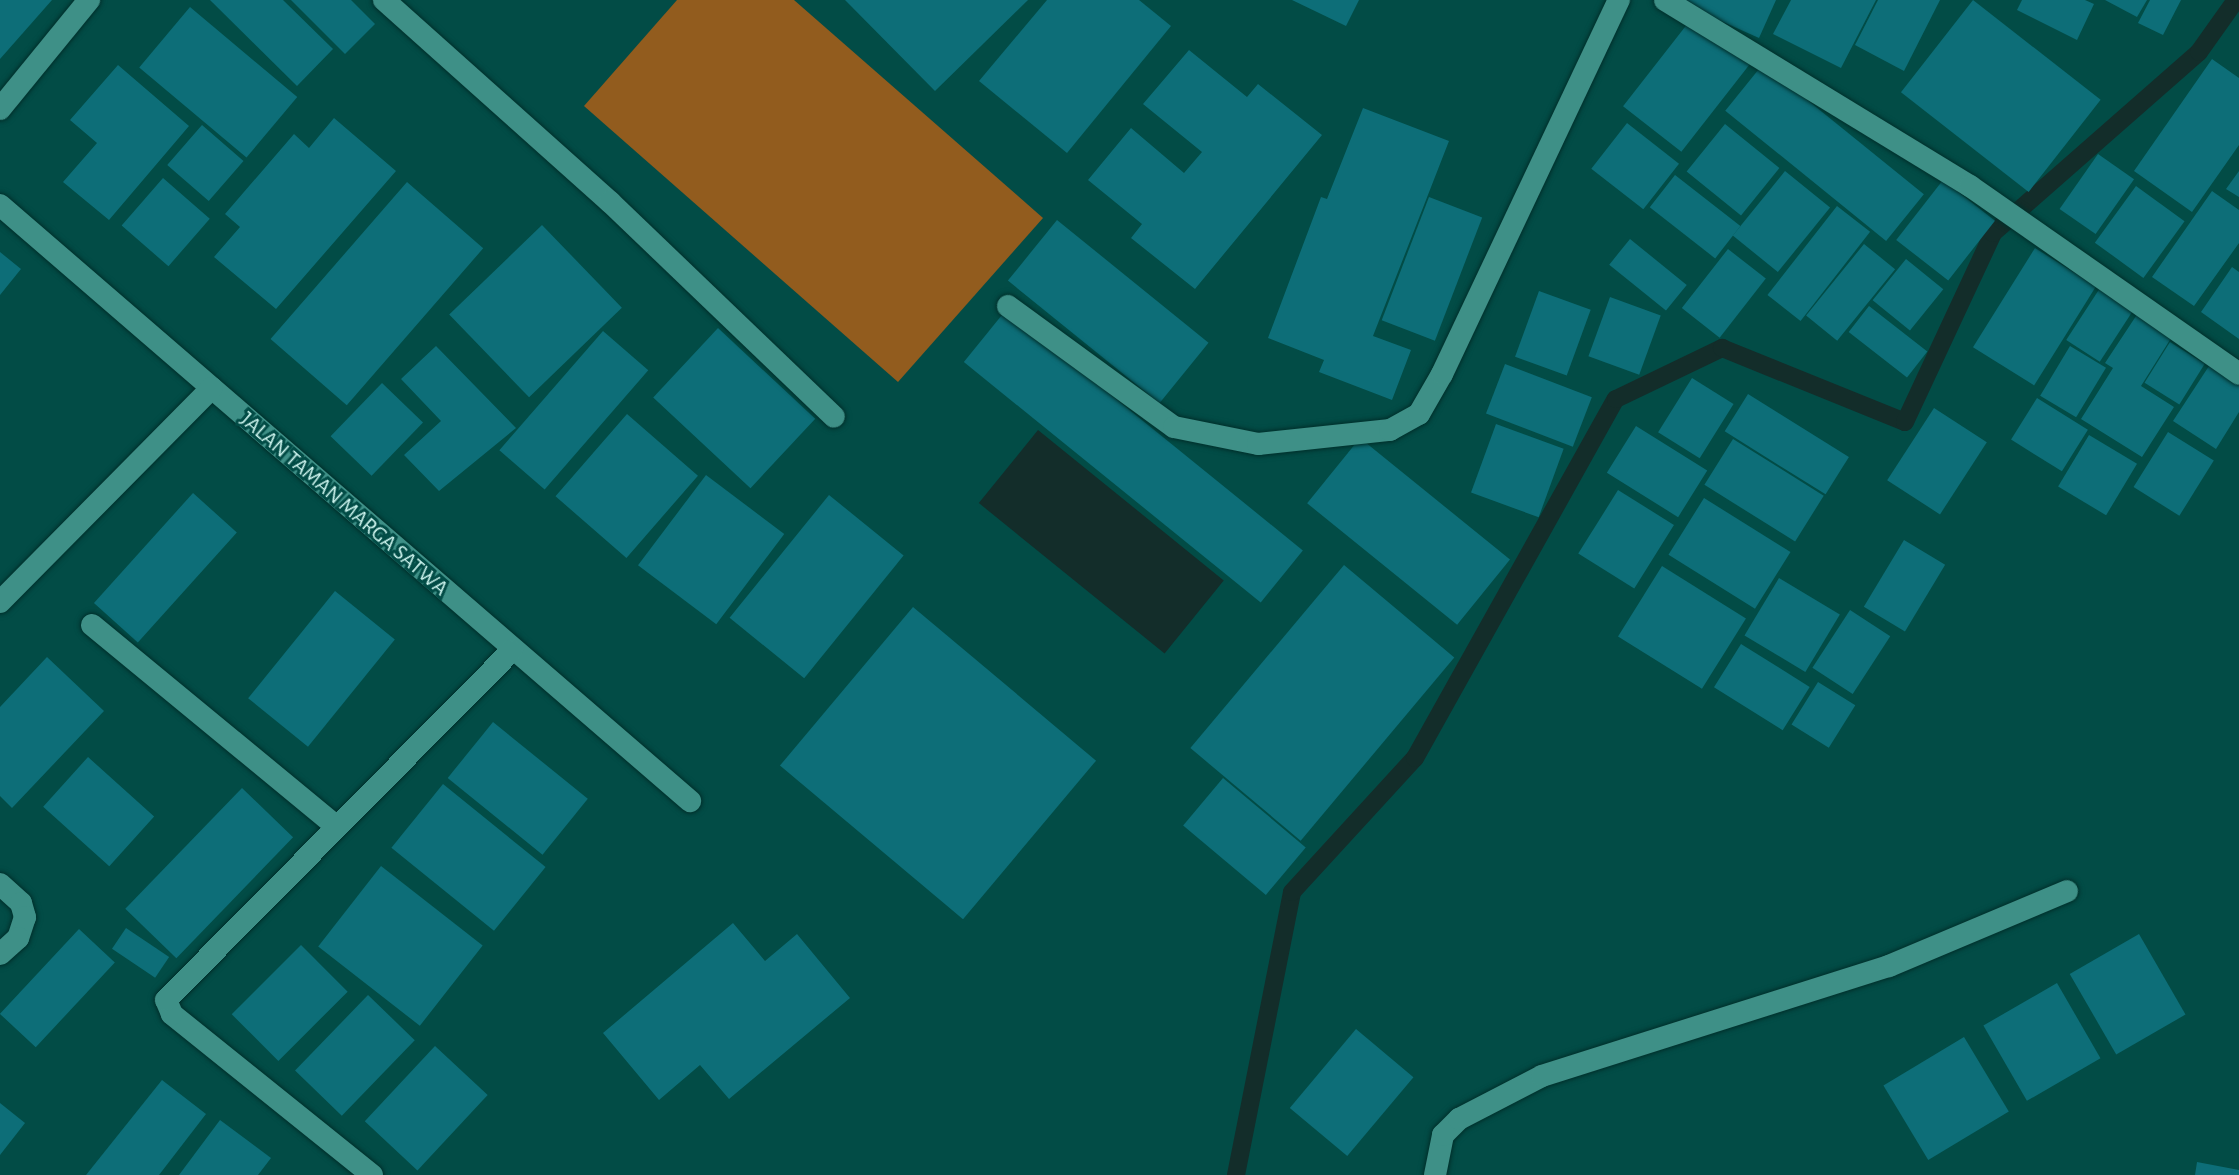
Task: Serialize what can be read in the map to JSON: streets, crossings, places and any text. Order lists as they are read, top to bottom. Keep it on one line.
{"streets":{"street":["JALAN TAMAN MARGA SATWA"]}}
